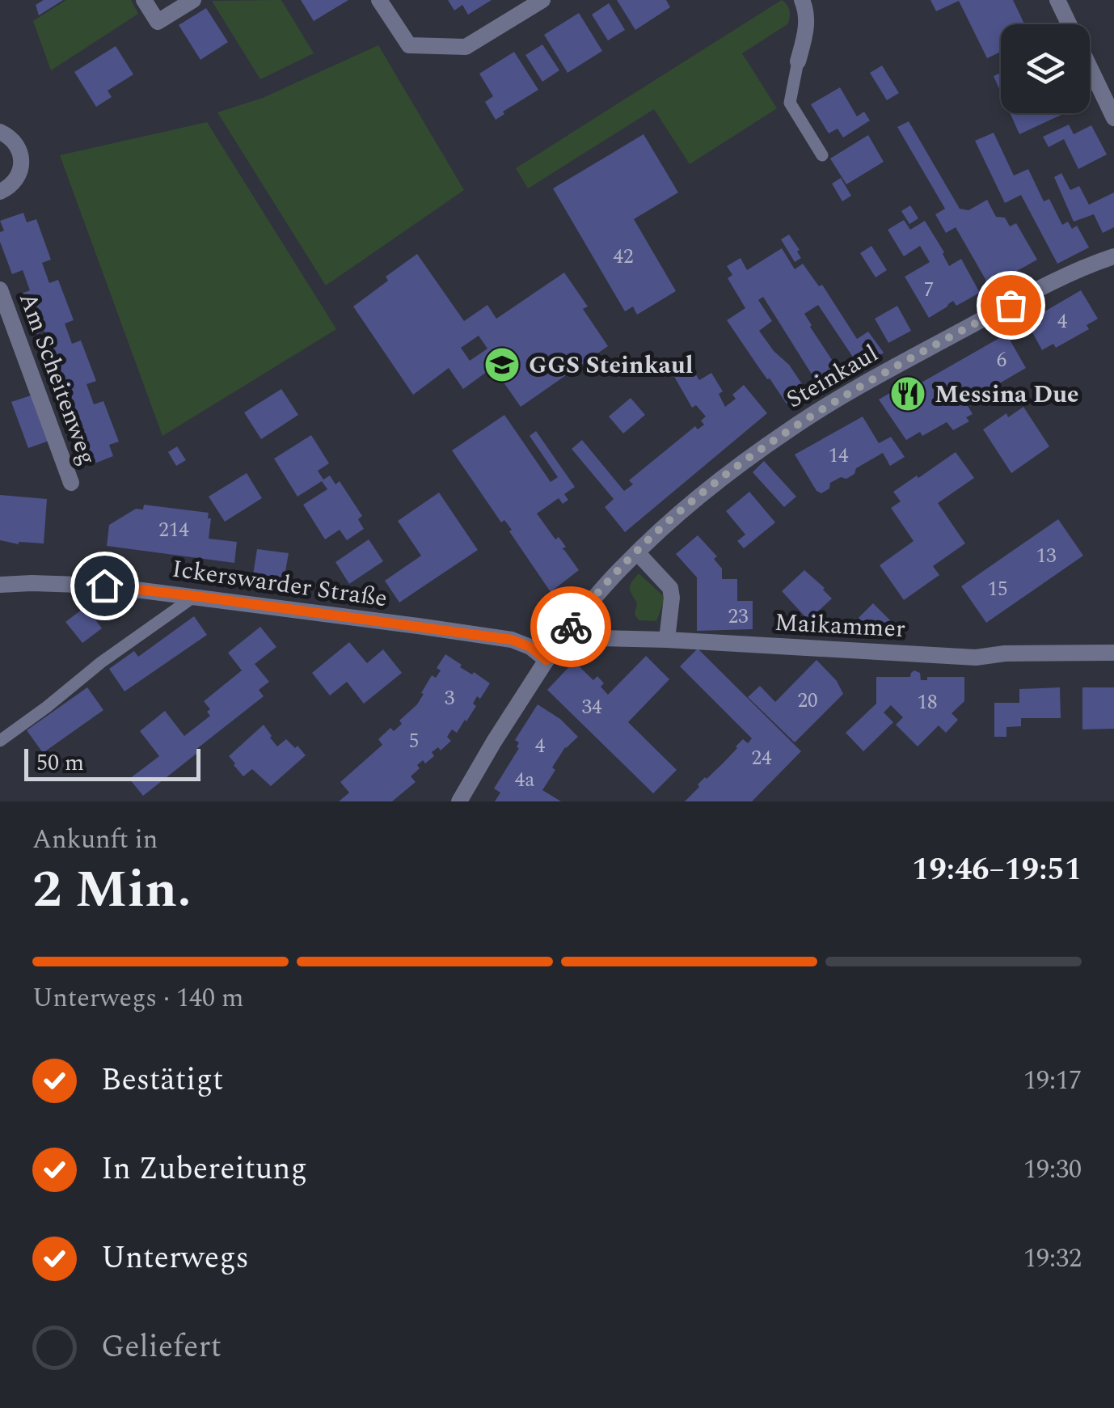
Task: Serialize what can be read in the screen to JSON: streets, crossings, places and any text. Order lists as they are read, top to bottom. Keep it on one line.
{"streets":{"street":["Steinkaul","Am Scheitenweg","Ickerswarder Straße","Maikammer"]},"crossings":[["Steinkaul","Ickerswarder Straße"],["Steinkaul","Maikammer"]],"places":{"school or university":["GGS Steinkaul"],"restaurant":["Messina Due"]},"house_numbers":["42","7","4","6","14","214","13","15","23","3","20","18","34","5","4","24","4a"],"scale_bar":"50 m","page":{"scale":"50 m","heading":["2 Min.","Ankunft in","19:46–19:51"],"bar":"Unterwegs · 140 m","list":[["Bestätigt","19:17"],["In Zubereitung","19:30"],["Unterwegs","19:32"],"Geliefert"]}}
